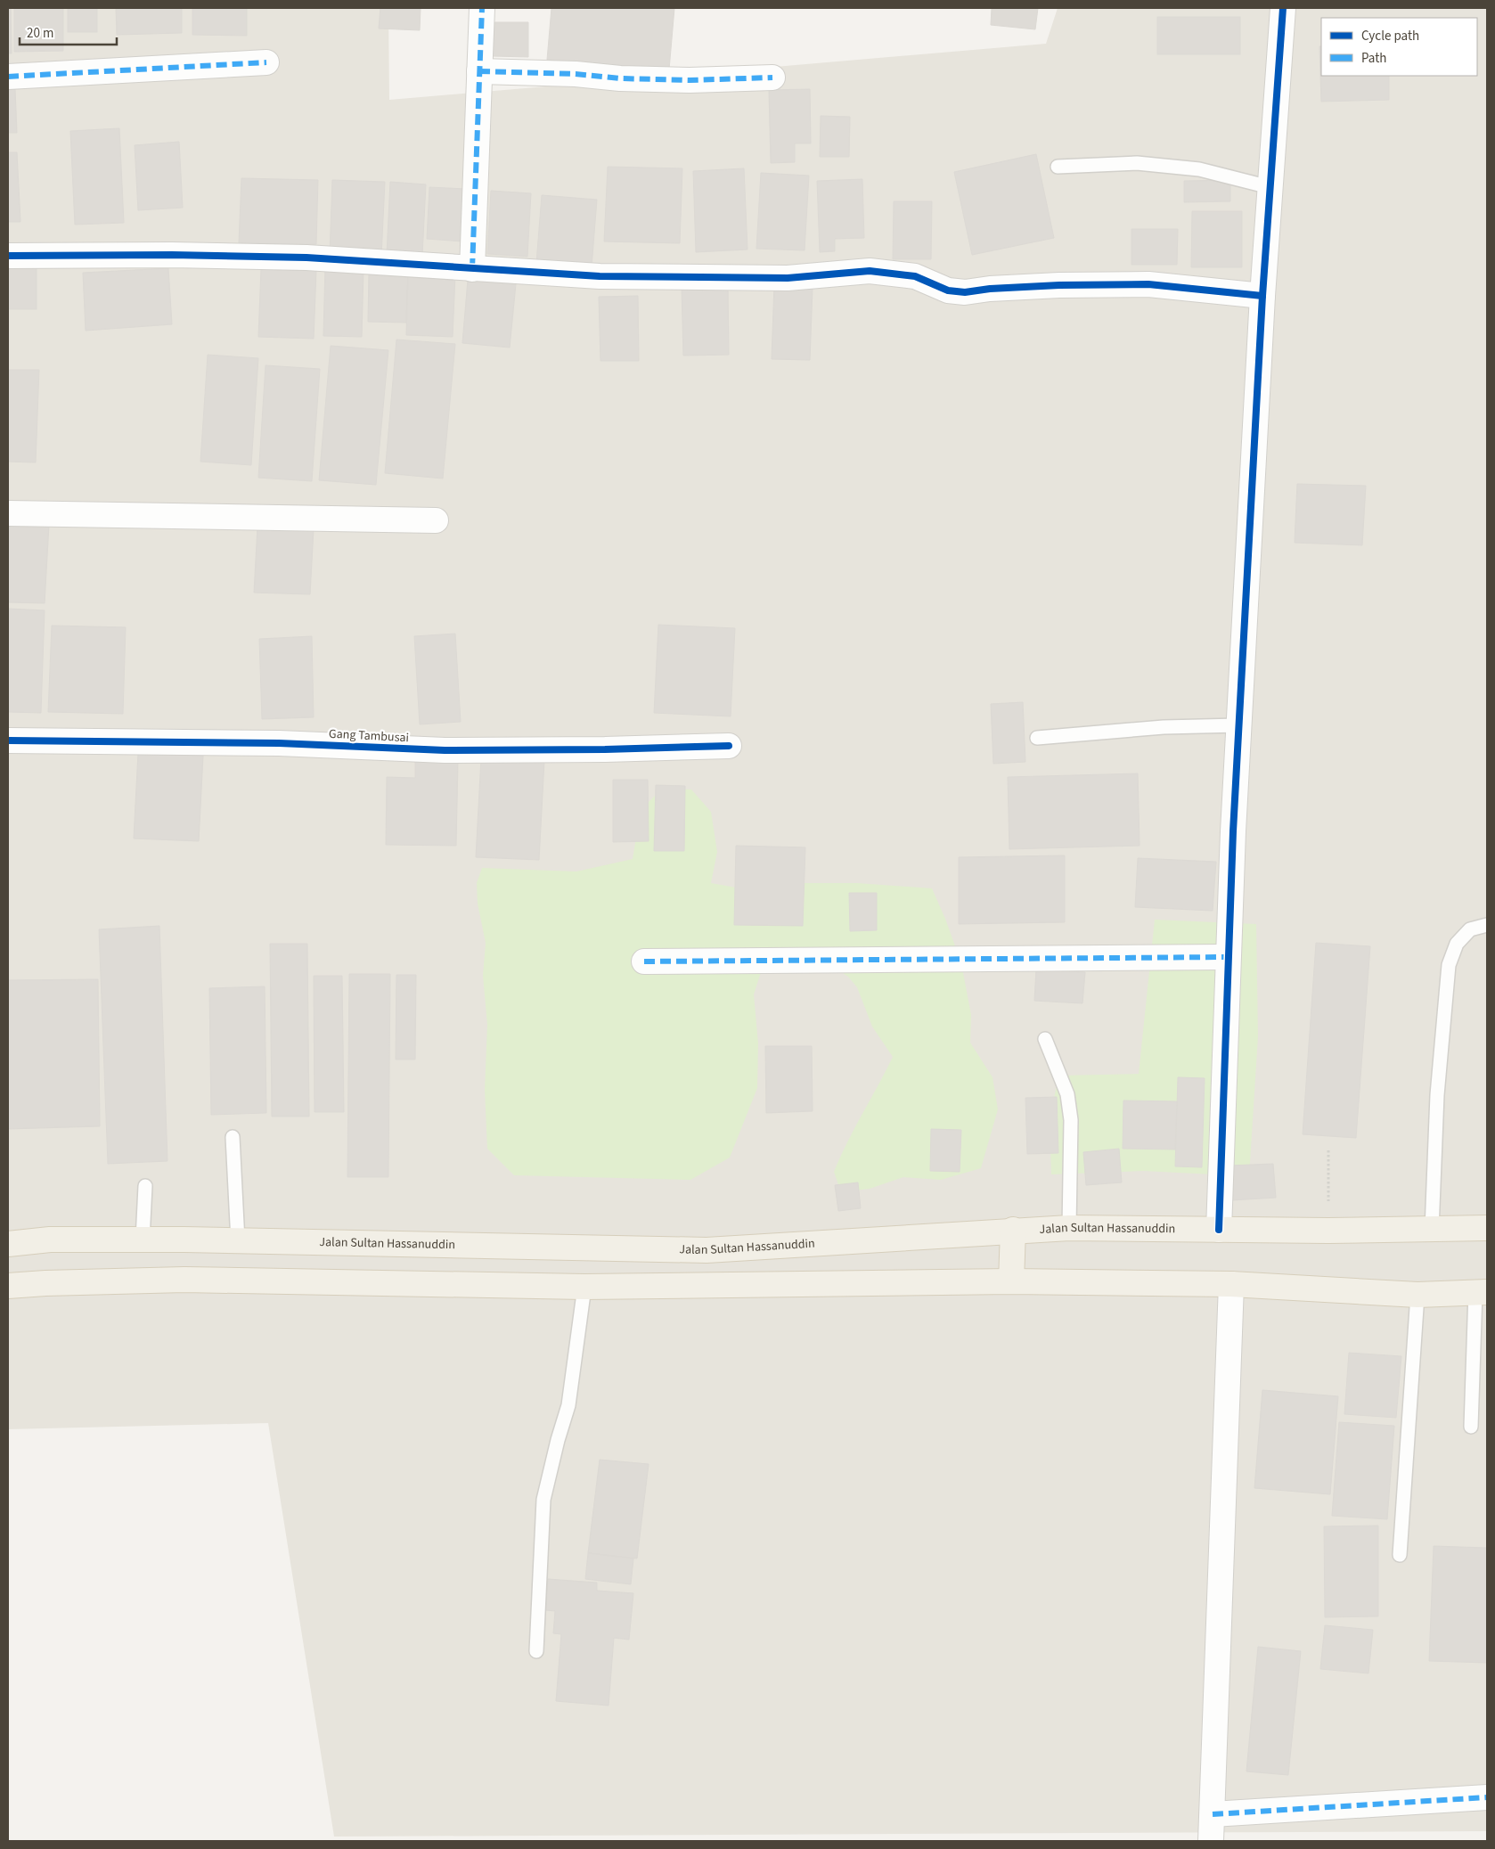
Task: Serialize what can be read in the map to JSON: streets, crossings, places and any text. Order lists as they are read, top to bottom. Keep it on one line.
{"streets":{"main road":["Jalan Sultan Hassanuddin"],"street":["Gang Tambusai"]},"legend":["Cycle path","Path"],"scale_bar":"20 m"}
